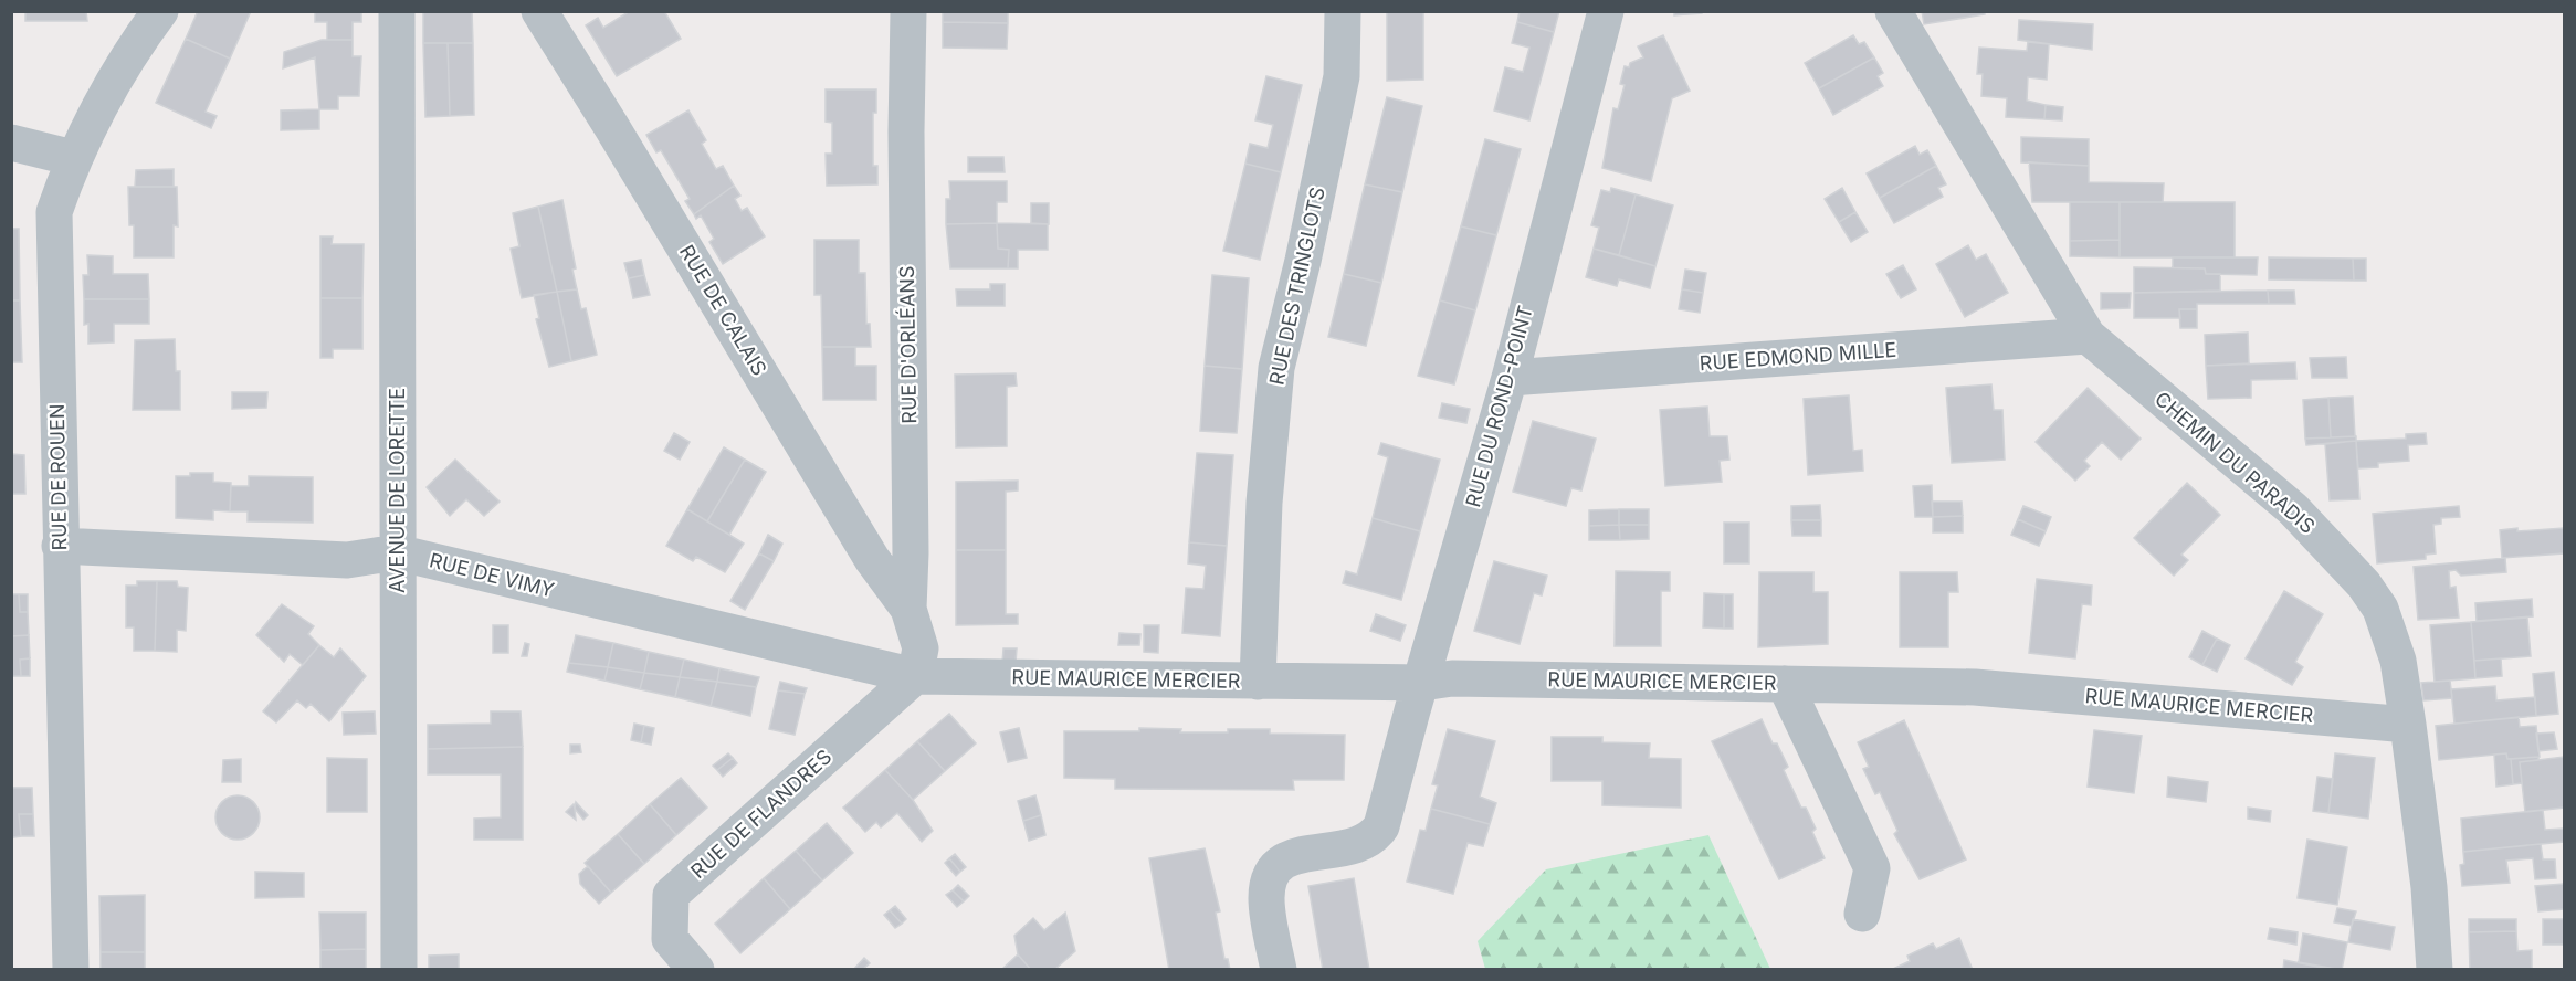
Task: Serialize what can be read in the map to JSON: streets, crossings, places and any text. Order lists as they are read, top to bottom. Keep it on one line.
{"streets":{"street":["RUE DES TRINGLOTS","RUE DE CALAIS","RUE D'ORLÉANS","RUE EDMOND MILLE","RUE DU ROND-POINT","CHEMIN DU PARADIS","RUE DE ROUEN","AVENUE DE LORETTE","RUE DE VIMY","RUE MAURICE MERCIER","RUE DE FLANDRES"]},"crossings":[["RUE DES TRINGLOTS","RUE MAURICE MERCIER"],["RUE DE CALAIS","RUE D'ORLÉANS"],["RUE D'ORLÉANS","RUE DE VIMY"],["RUE D'ORLÉANS","RUE MAURICE MERCIER"],["RUE D'ORLÉANS","RUE DE FLANDRES"],["RUE EDMOND MILLE","RUE DU ROND-POINT"],["RUE EDMOND MILLE","CHEMIN DU PARADIS"],["RUE DU ROND-POINT","RUE MAURICE MERCIER"],["CHEMIN DU PARADIS","RUE MAURICE MERCIER"],["RUE DE ROUEN","RUE DE VIMY"],["AVENUE DE LORETTE","RUE DE VIMY"],["RUE DE VIMY","RUE MAURICE MERCIER"],["RUE DE VIMY","RUE DE FLANDRES"],["RUE MAURICE MERCIER","RUE DE FLANDRES"]]}
